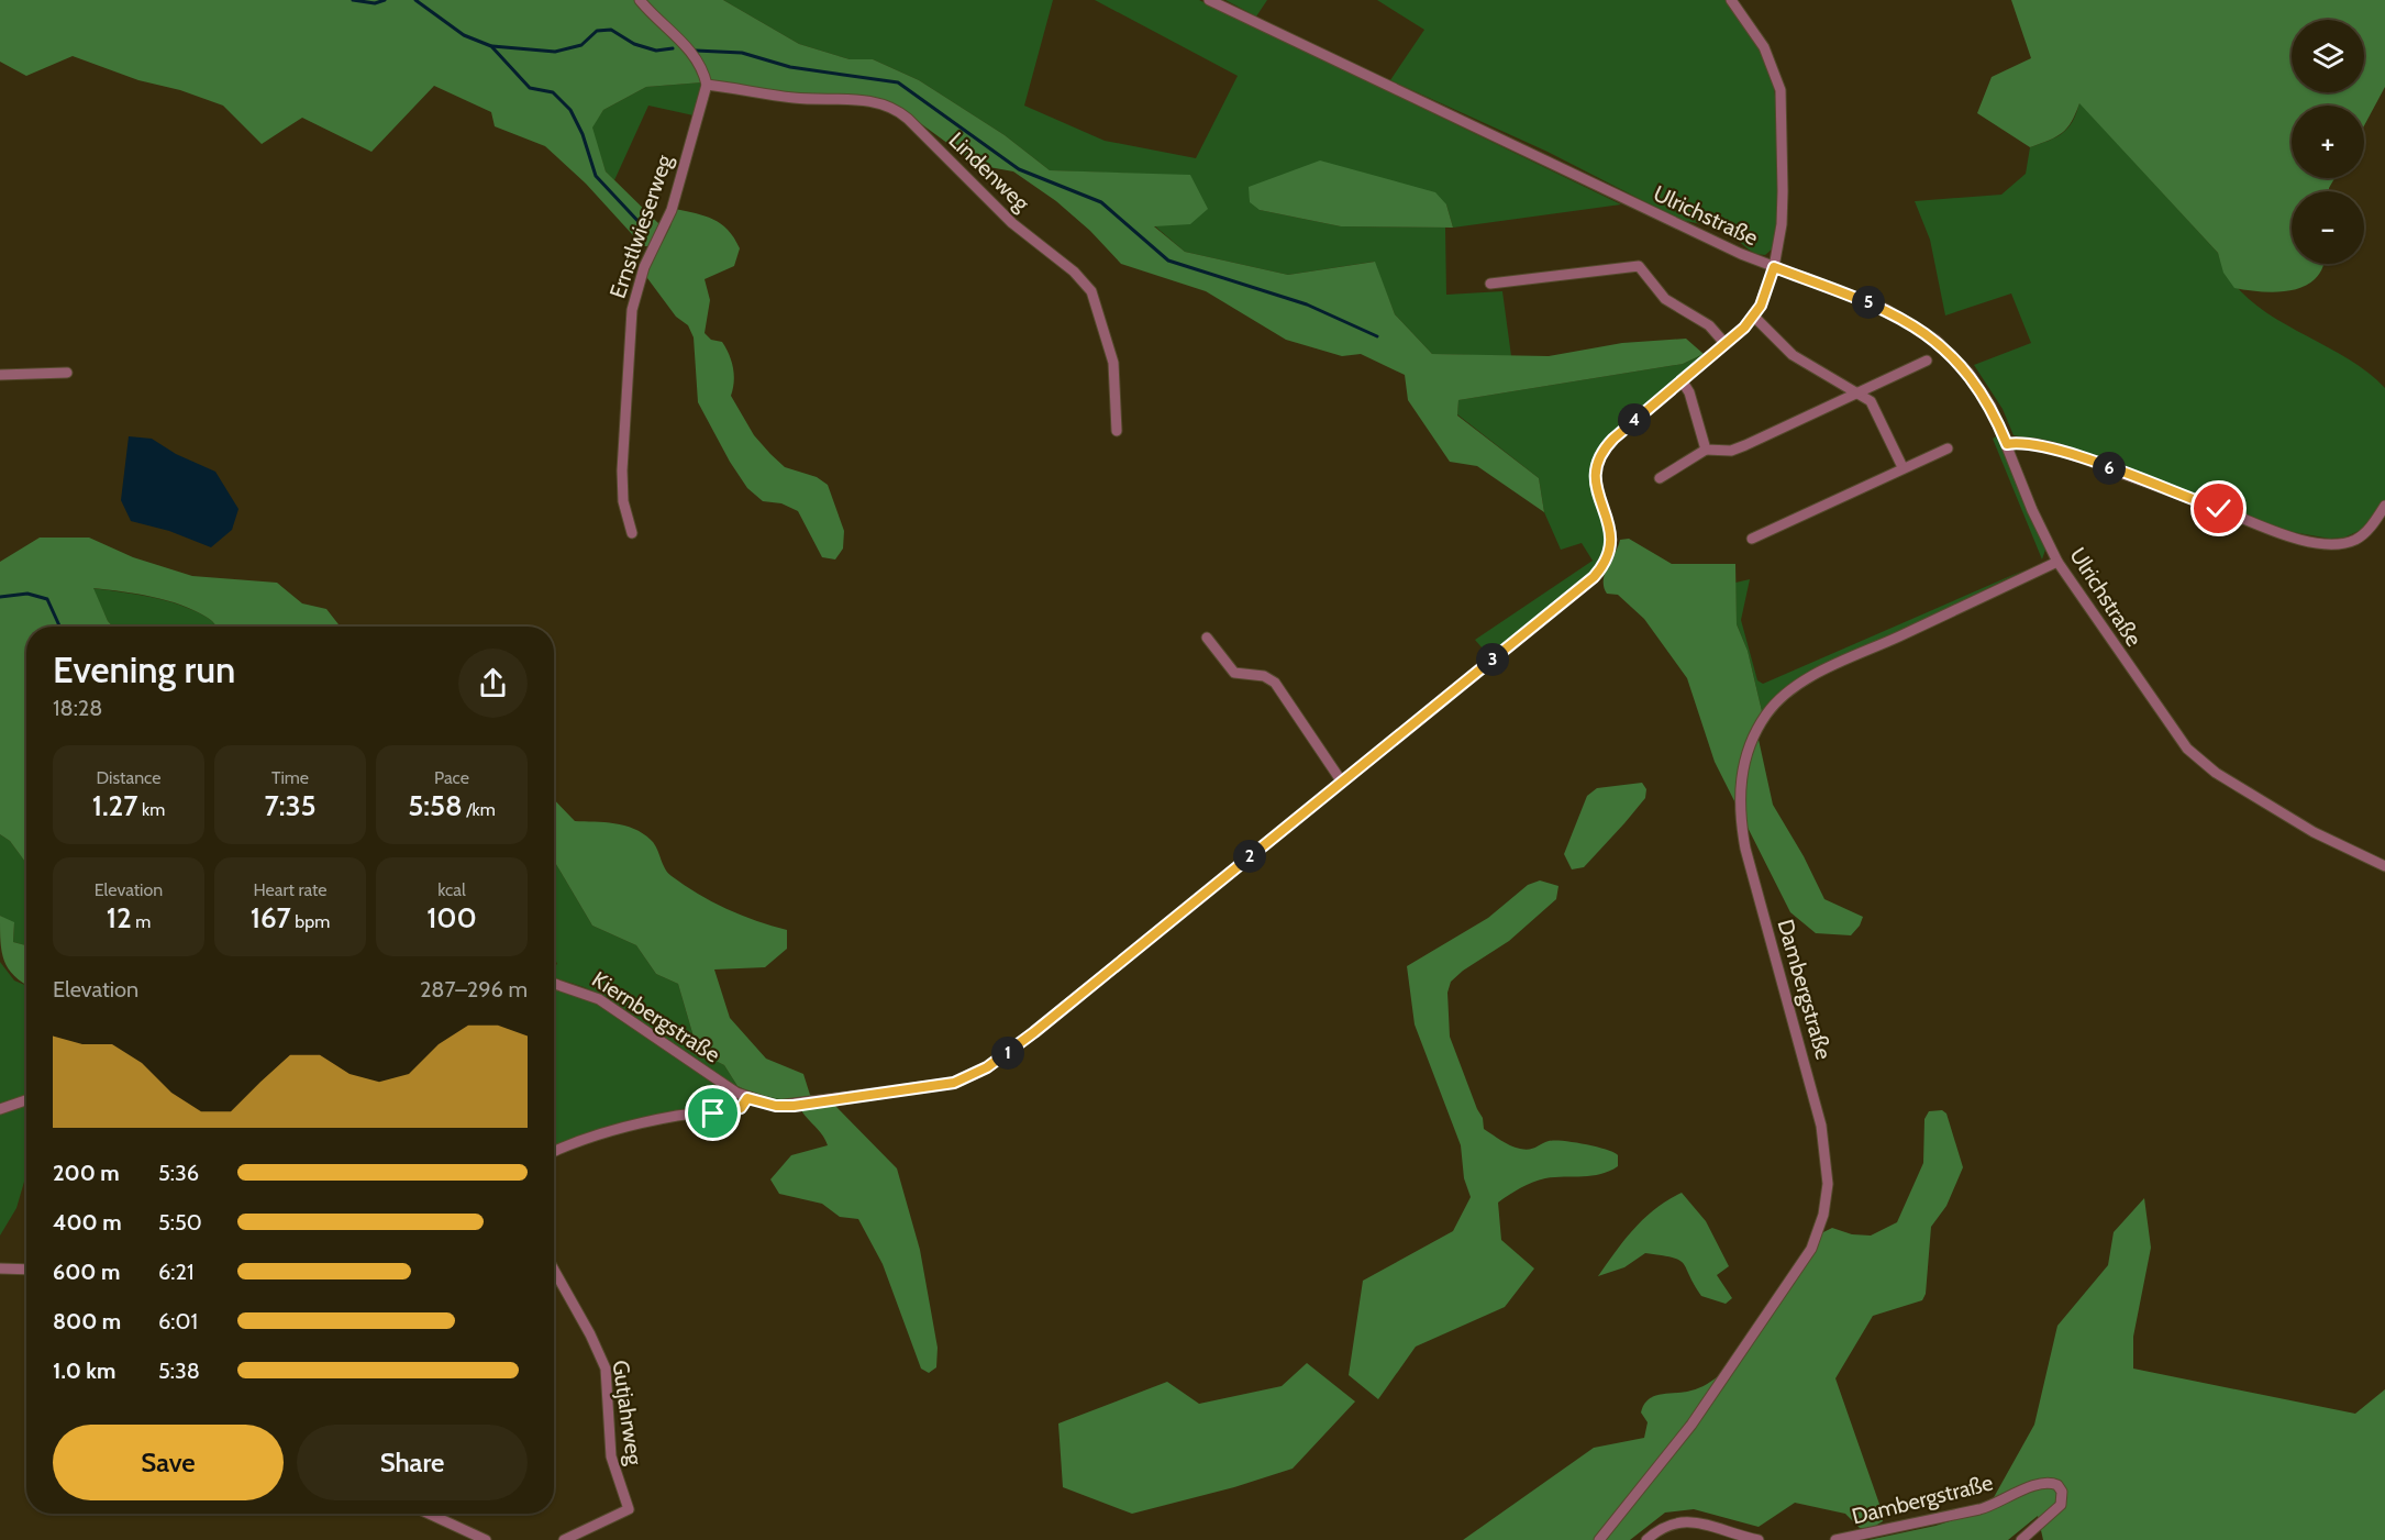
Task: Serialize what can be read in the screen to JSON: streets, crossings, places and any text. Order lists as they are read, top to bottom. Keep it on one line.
{"streets":{"street":["Lindenweg","Ulrichstraße","Ernstlwieserweg","Dambergstraße","Kiernbergstraße","Gutjahrweg"]},"crossings":[["Lindenweg","Ernstlwieserweg"],["Ulrichstraße","Dambergstraße"],["Ulrichstraße","Kiernbergstraße"]],"page":{"map_buttons":["+","−"],"pins":["5","4","6","3","2","1"],"heading":["Evening run","18:28"],"stats":[["Distance","1.27 km"],["Time","7:35"],["Pace","5:58 /km"],["Elevation","12 m"],["Heart rate","167 bpm"],["kcal","100"]],"chart":["Elevation","287–296 m"],"list":[{"name":"200 m","note":"5:36"},{"name":"400 m","note":"5:50"},{"name":"600 m","note":"6:21"},{"name":"800 m","note":"6:01"},{"name":"1.0 km","note":"5:38"}],"buttons":["Save","Share"]}}
